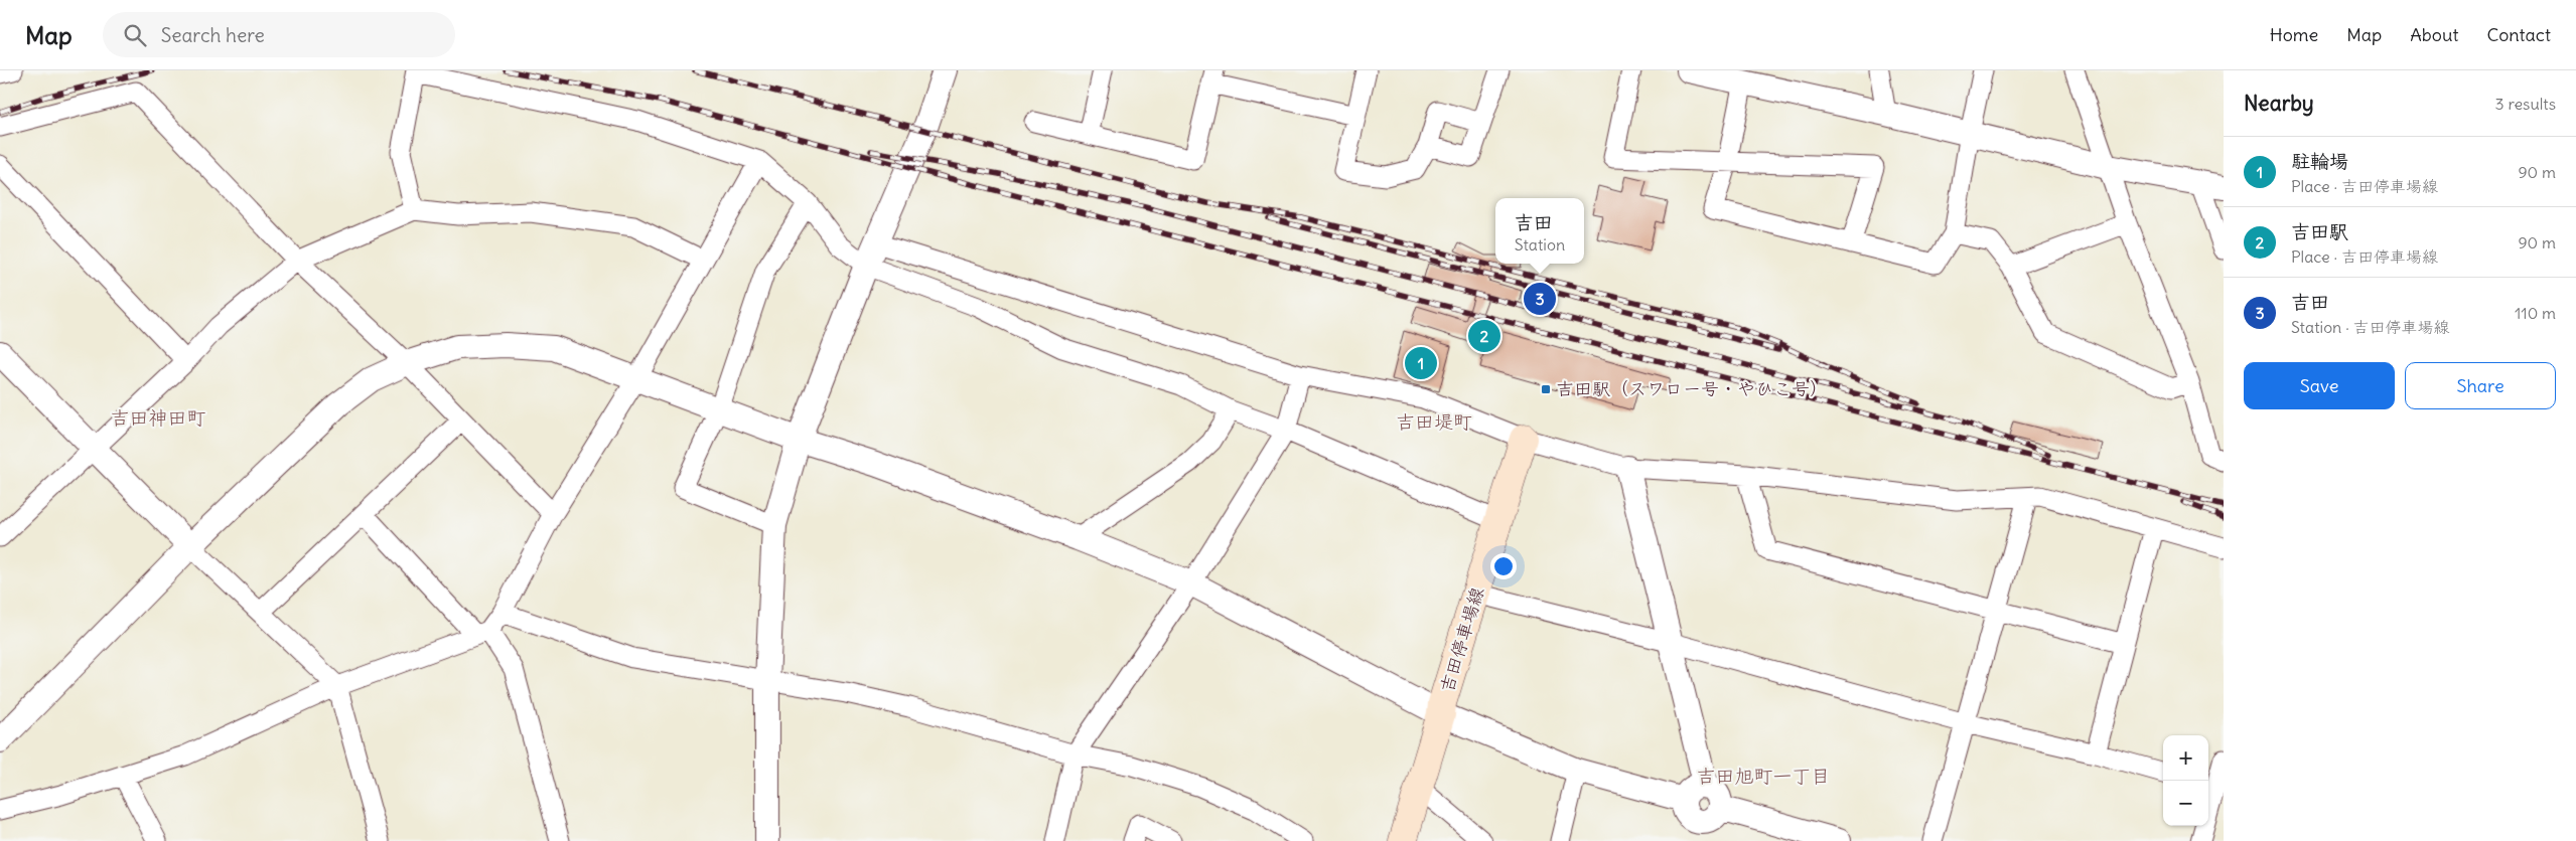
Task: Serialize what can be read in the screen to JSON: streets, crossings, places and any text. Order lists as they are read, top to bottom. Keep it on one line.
{"streets":{"main road":["吉田停車場線"]},"districts":["吉田神田町","吉田堤町","吉田旭町一丁目"],"places":{"transit":["吉田駅（スワロー号・やひこ号）"]},"page":{"header":"Map","search":"Search here","nav":["Home","Map","About","Contact"],"heading":["Nearby","3 results"],"list":[{"mark":"1","name":"駐輪場","note":"Place · 吉田停車場線","value":"90 m"},{"mark":"2","name":"吉田駅","note":"Place · 吉田停車場線","value":"90 m"},{"mark":"3","name":"吉田","note":"Station · 吉田停車場線","value":"110 m"}],"popup":["吉田","Station"],"pins":["3","2","1"],"buttons":["Save","Share"],"map_buttons":["+","−"]}}
